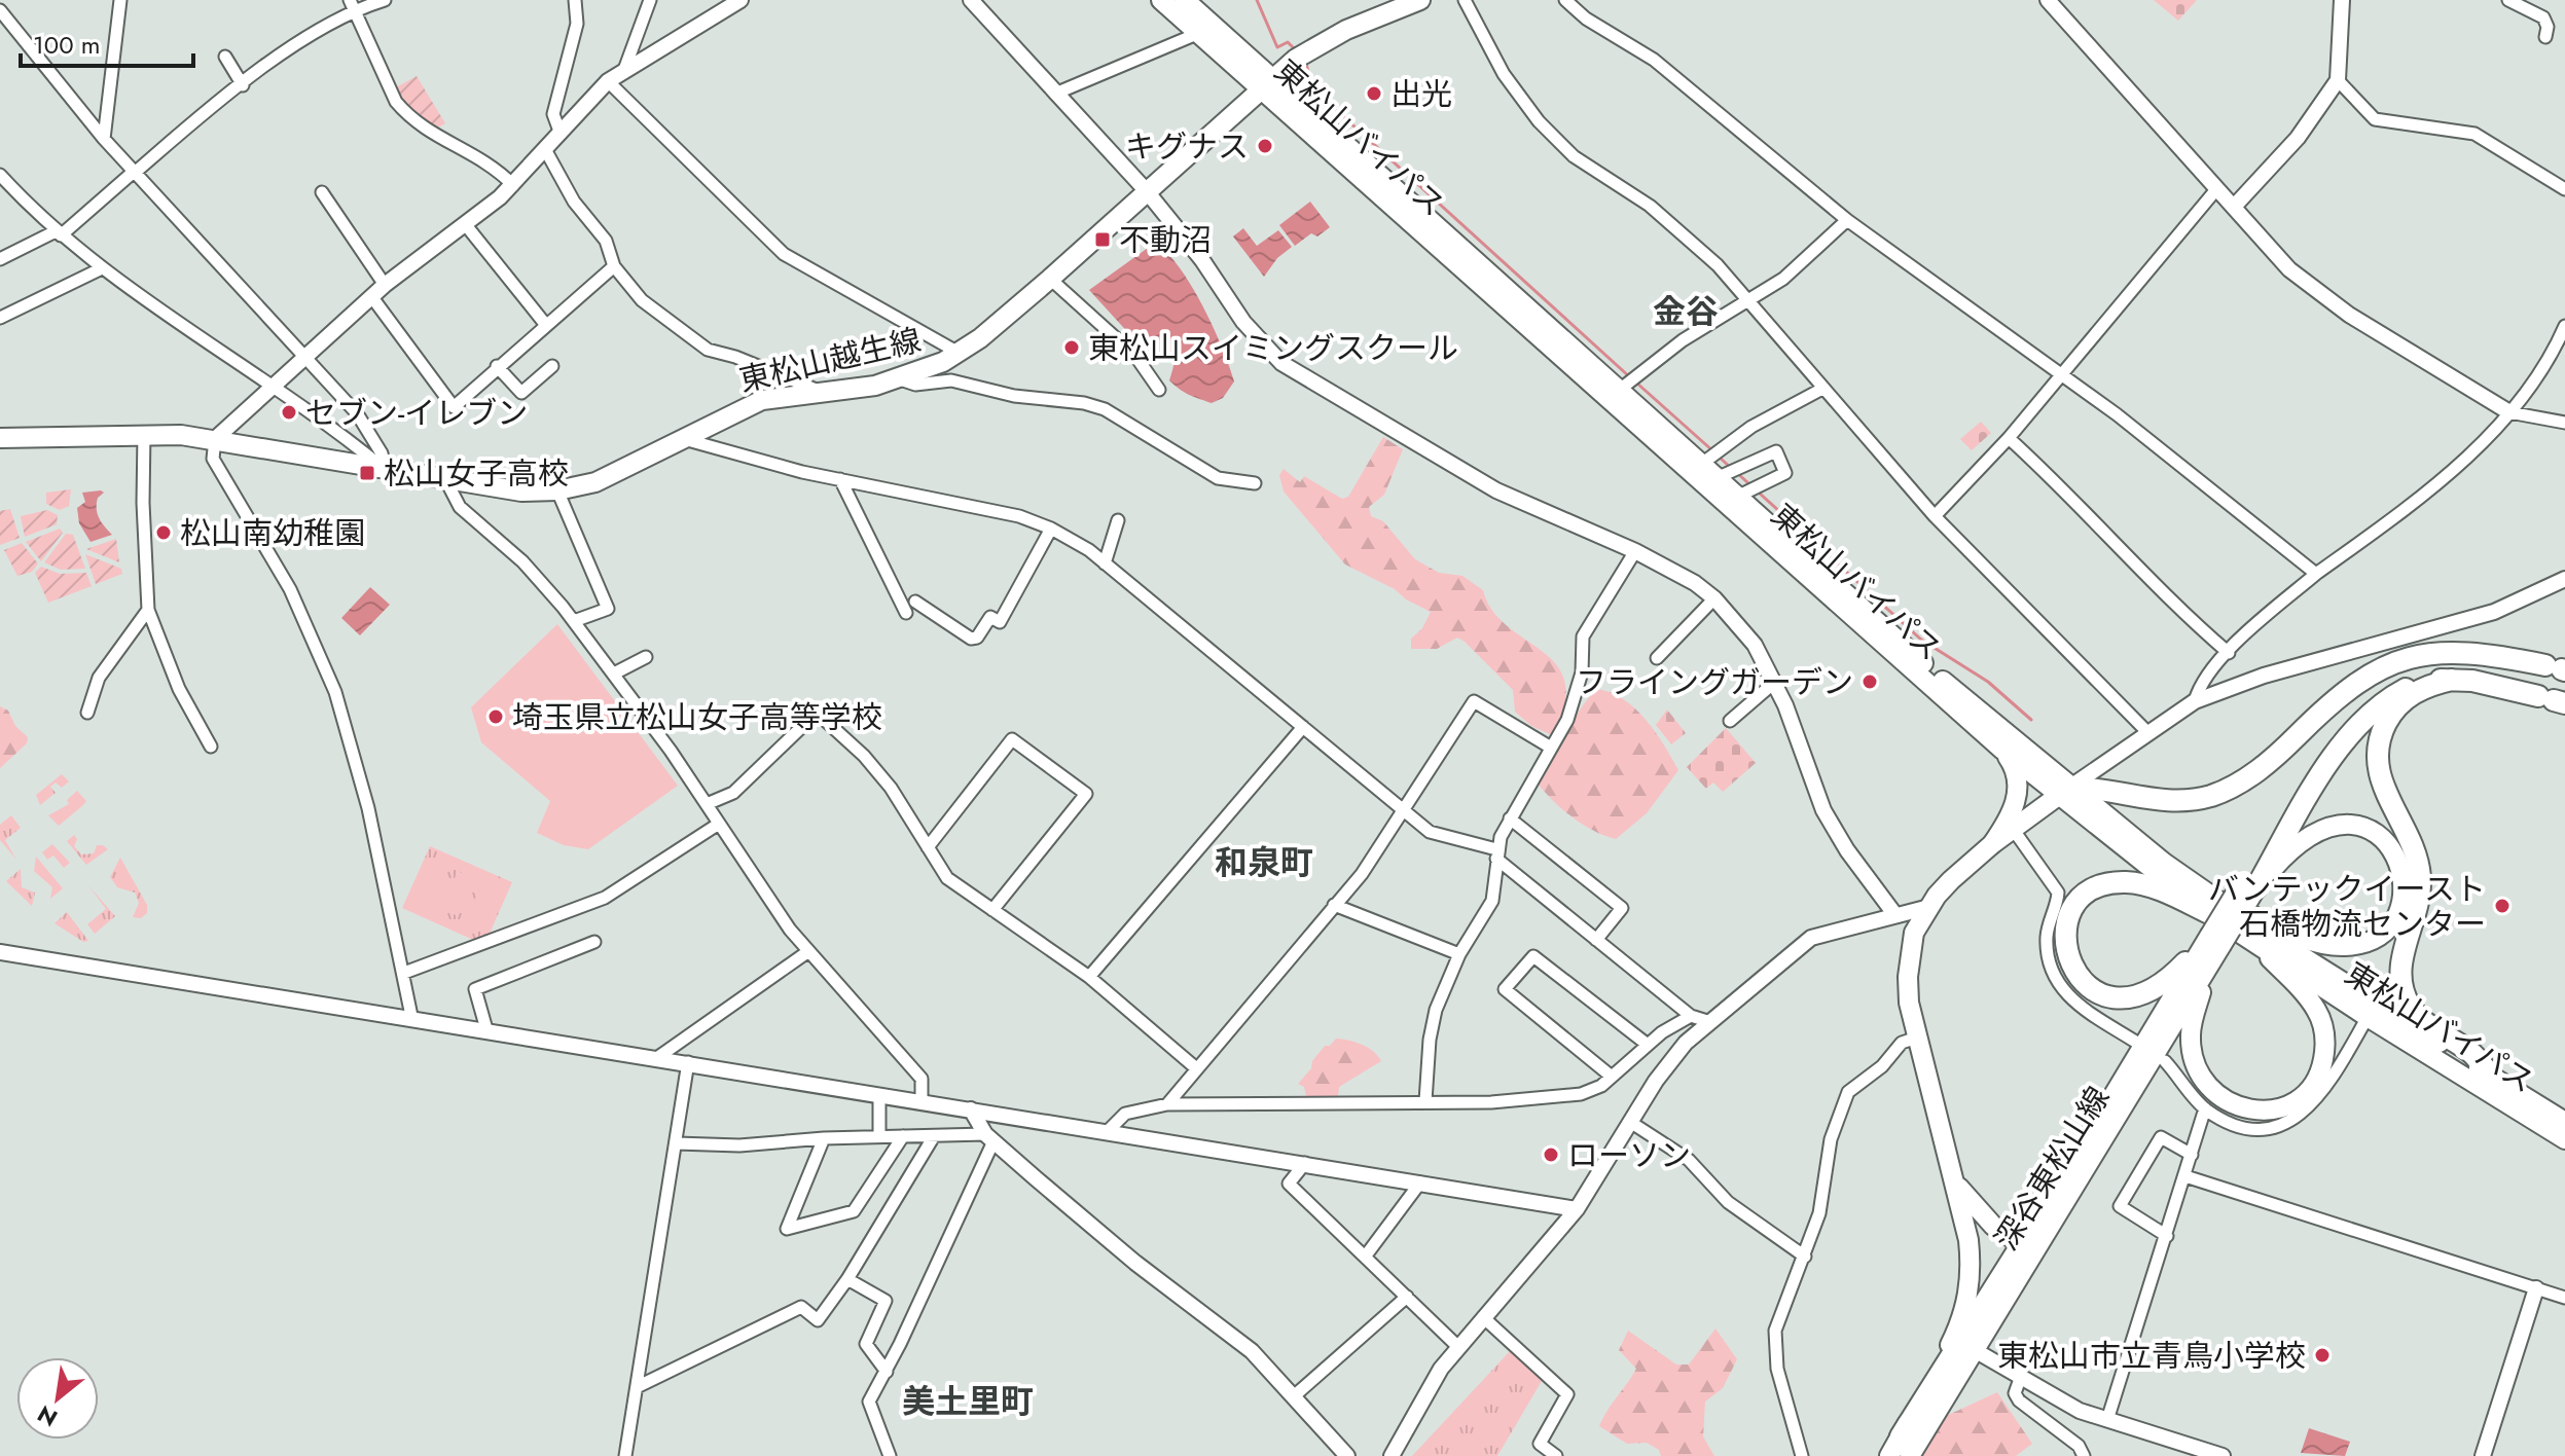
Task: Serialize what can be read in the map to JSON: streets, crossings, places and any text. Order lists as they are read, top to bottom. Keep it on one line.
{"streets":{"main road":["東松山バイパス","東松山越生線","深谷東松山線"]},"crossings":[["東松山バイパス","東松山越生線"],["東松山バイパス","深谷東松山線"]],"districts":["金谷","和泉町","美土里町"],"places":{"other":["出光","キグナス","東松山スイミングスクール","セブン-イレブン","松山南幼稚園","フライングガーデン","埼玉県立松山女子高等学校","バンテックイースト 石橋物流センター","ローソン","東松山市立青鳥小学校"],"transit":["不動沼","松山女子高校"]},"scale_bar":"100 m","north":"bottom left"}
